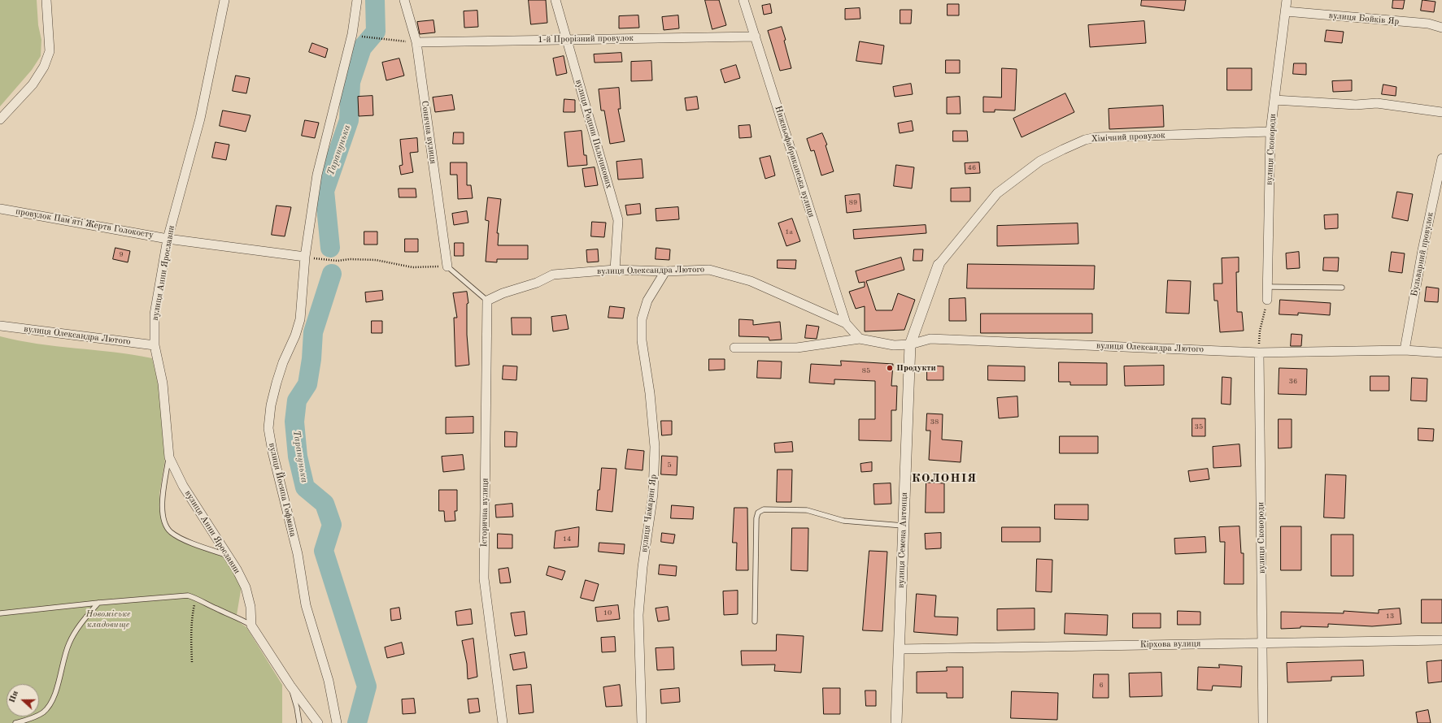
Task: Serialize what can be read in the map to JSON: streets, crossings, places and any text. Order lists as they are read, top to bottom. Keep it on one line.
{"streets":{"street":["вулиця Бойків Яр","1-й Прорізний провулок","Сонячна вулиця","вулиця Родини Пильчикових","Хімічний провулок","вулиця Сковороди","Нижньофабриканська вулиця","провулок Памʼяті Жертв Голокосту","Бульварний провулок","вулиця Олександра Лютого","вулиця Анни Ярославни","вулиця Йосипа Гофмана","Історична вулиця","вулиця Чамарин Яр","вулиця Семена Антонця","Кірхова вулиця"]},"crossings":[["вулиця Бойків Яр","вулиця Сковороди"],["1-й Прорізний провулок","Сонячна вулиця"],["1-й Прорізний провулок","вулиця Родини Пильчикових"],["1-й Прорізний провулок","Нижньофабриканська вулиця"],["вулиця Родини Пильчикових","вулиця Олександра Лютого"],["Хімічний провулок","вулиця Сковороди"],["Хімічний провулок","вулиця Семена Антонця"],["вулиця Сковороди","вулиця Олександра Лютого"],["вулиця Сковороди","Кірхова вулиця"],["Нижньофабриканська вулиця","вулиця Олександра Лютого"],["провулок Памʼяті Жертв Голокосту","вулиця Анни Ярославни"],["провулок Памʼяті Жертв Голокосту","вулиця Йосипа Гофмана"],["Бульварний провулок","вулиця Олександра Лютого"],["вулиця Олександра Лютого","вулиця Анни Ярославни"],["вулиця Олександра Лютого","Історична вулиця"],["вулиця Олександра Лютого","вулиця Чамарин Яр"],["вулиця Олександра Лютого","вулиця Семена Антонця"],["вулиця Семена Антонця","Кірхова вулиця"]],"districts":["КОЛОНІЯ"],"water":["Тарапунька"],"parks":["Новоміське кладовище"],"places":["Продукти"],"house_numbers":["46","89","1а","9","85","36","38","35","5","14","10","13","6"],"north":"left"}
